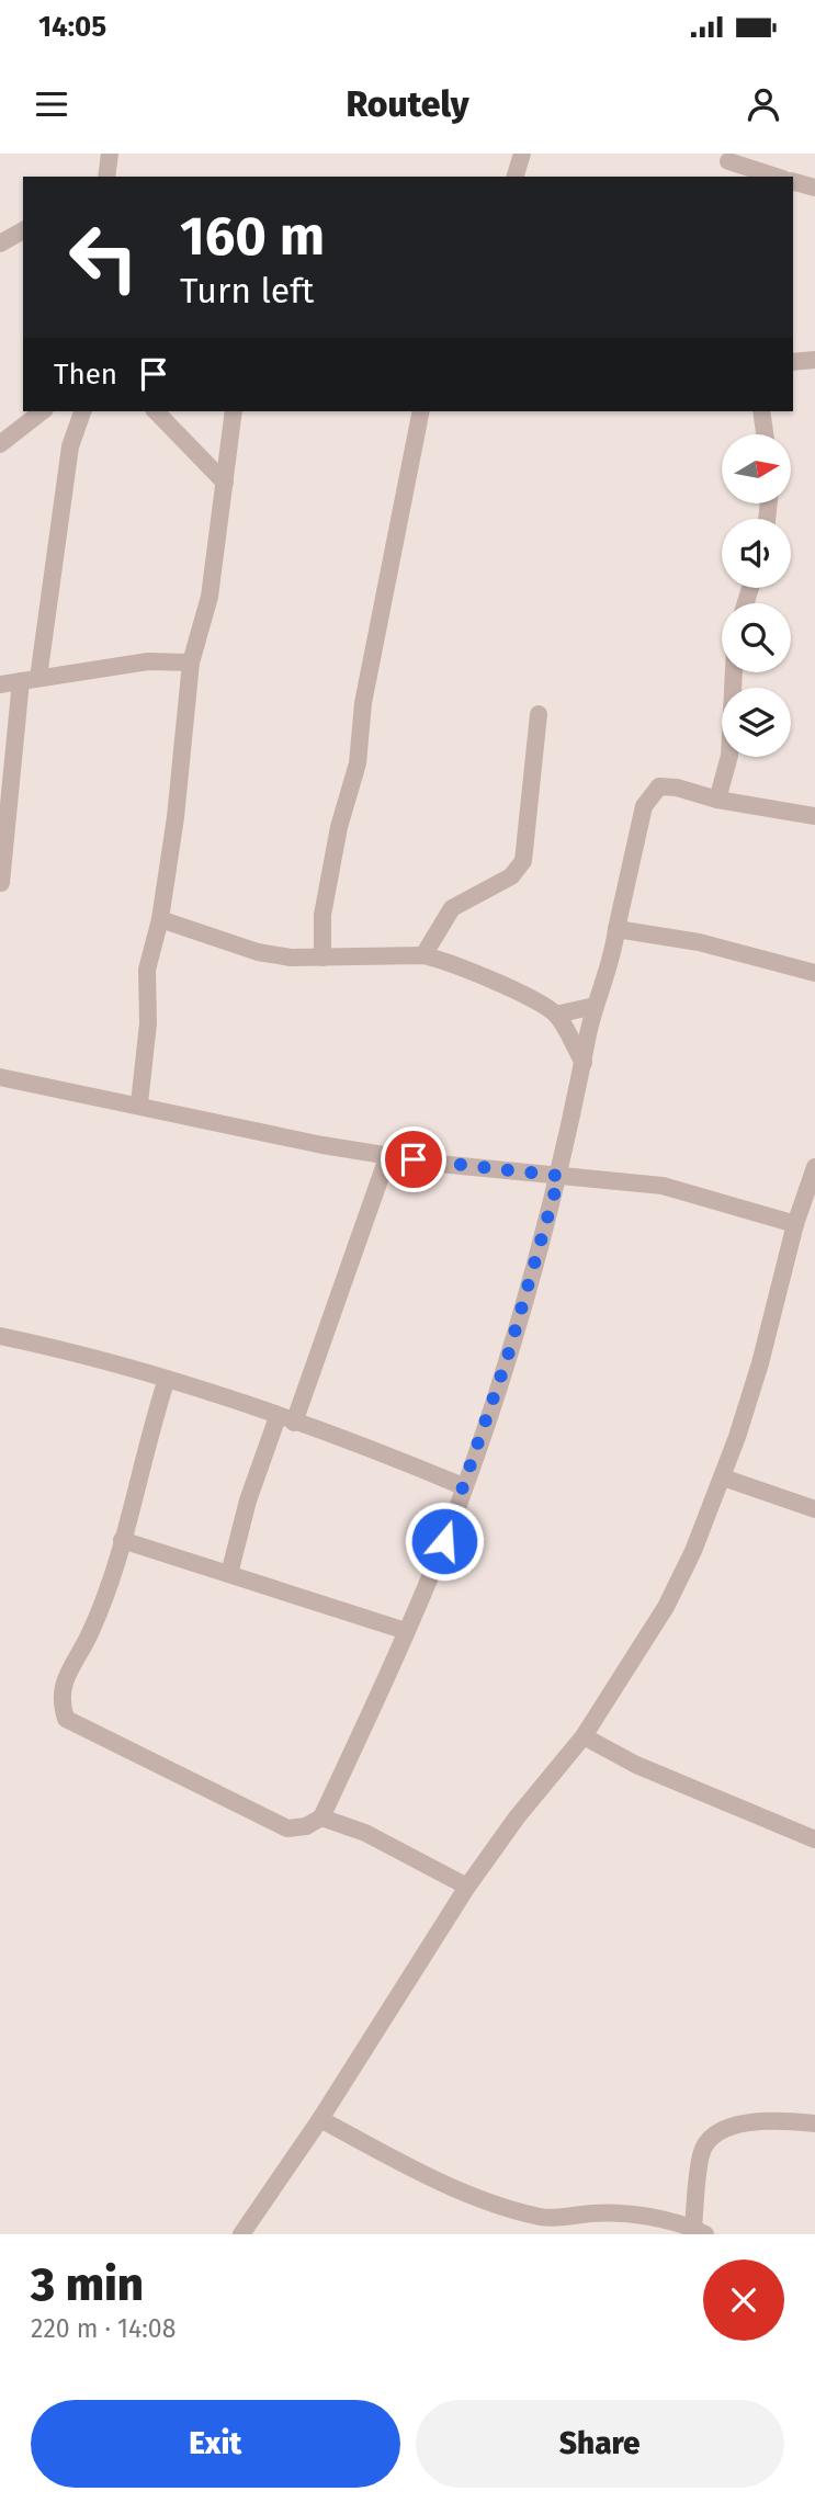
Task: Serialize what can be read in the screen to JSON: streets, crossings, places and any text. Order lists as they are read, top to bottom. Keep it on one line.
{"north":"right","page":{"status":"14:05","header":"Routely","turn":["160 m","Turn left"],"then":"Then","heading":["3 min","220 m · 14:08"],"buttons":["Exit","Share"]}}
